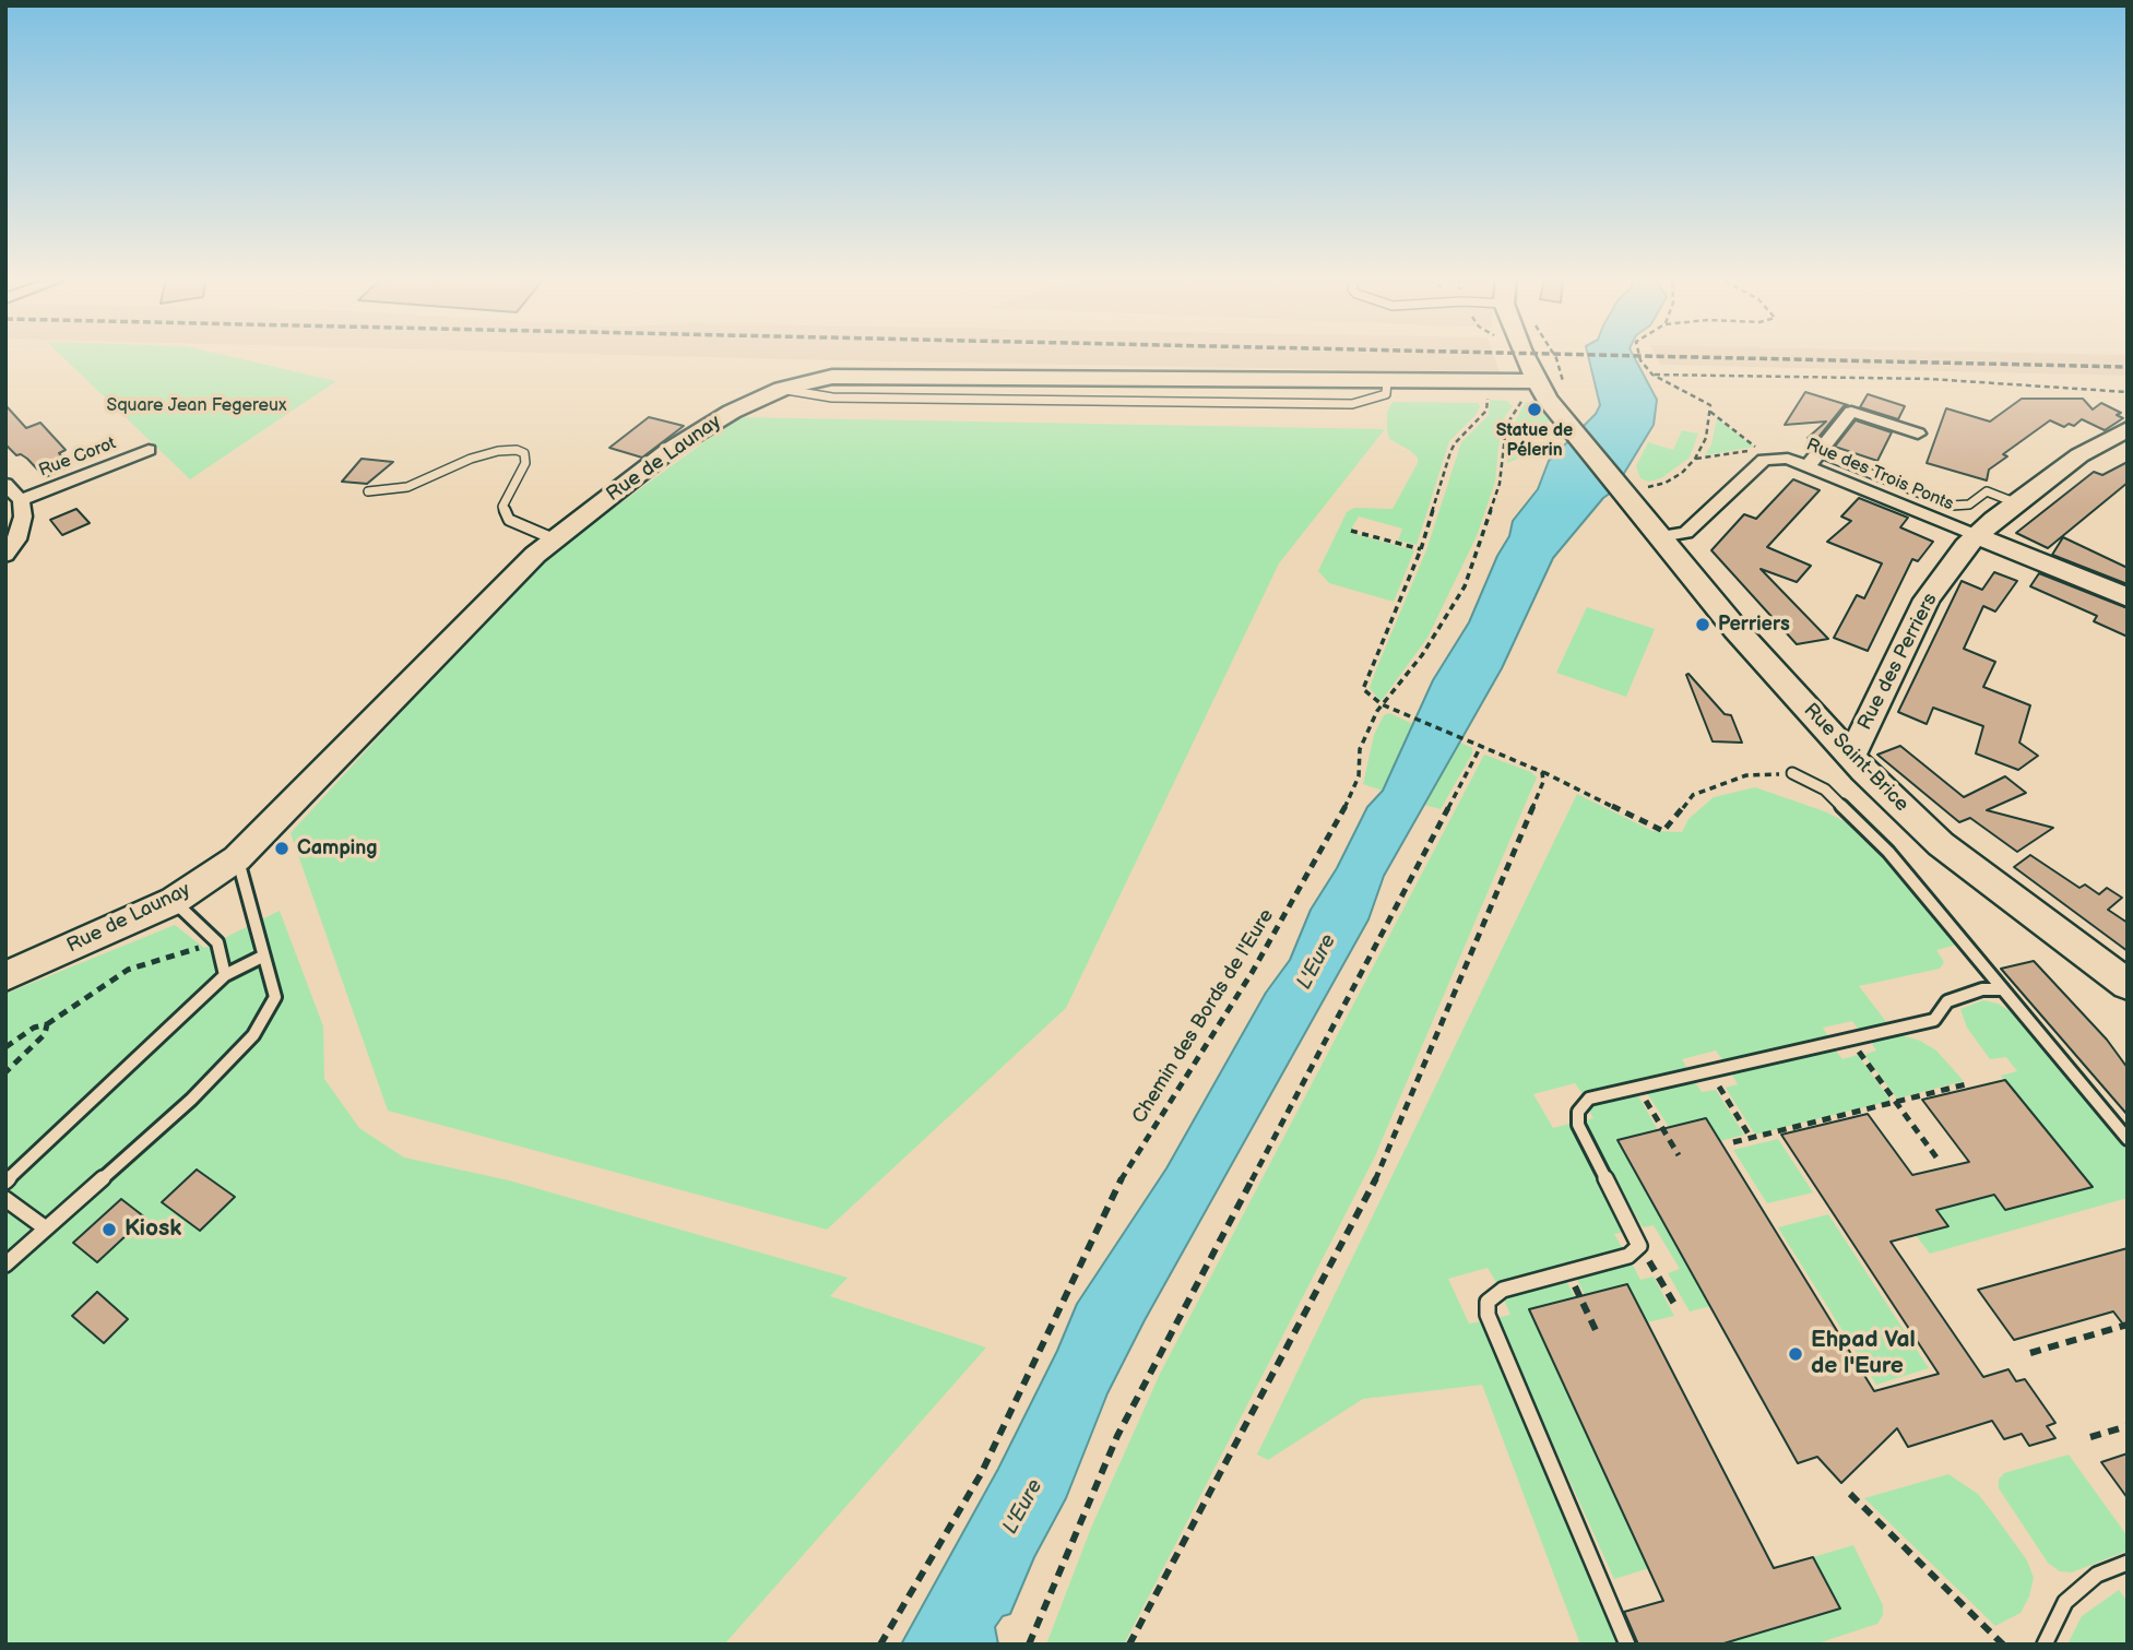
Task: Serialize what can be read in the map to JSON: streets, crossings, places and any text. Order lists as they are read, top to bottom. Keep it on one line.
{"streets":{"street":["Rue Corot","Rue de Launay","Rue des Trois Ponts","Rue des Perriers","Rue Saint-Brice"],"path":["Chemin des Bords de l'Eure"]},"crossings":[["Rue de Launay","Rue Saint-Brice"],["Rue de Launay","Chemin des Bords de l'Eure"],["Rue des Trois Ponts","Rue des Perriers"],["Rue des Trois Ponts","Rue Saint-Brice"],["Rue des Perriers","Rue Saint-Brice"],["Rue Saint-Brice","Chemin des Bords de l'Eure"]],"water":["L'Eure"],"parks":["Square Jean Fegereux"],"places":["Statue de Pélerin","Perriers","Camping","Kiosk","Ehpad Val de l'Eure"]}
